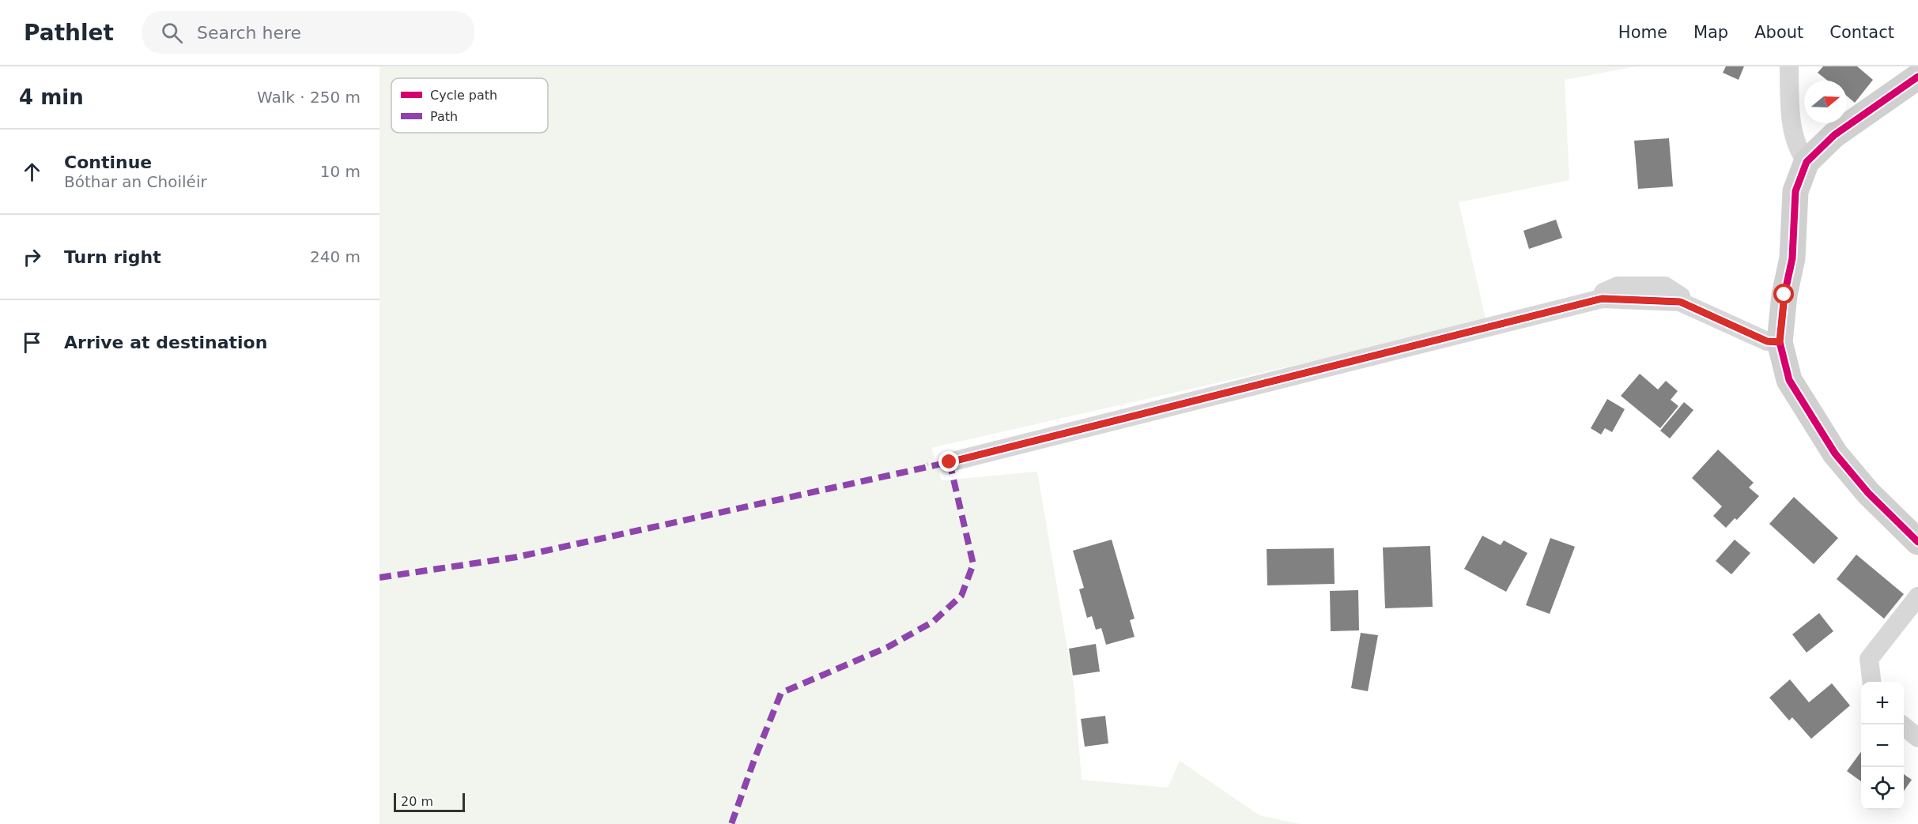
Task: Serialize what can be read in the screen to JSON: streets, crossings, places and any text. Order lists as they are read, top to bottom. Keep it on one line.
{"legend":["Cycle path","Path"],"scale_bar":"20 m","north":"right","page":{"header":"Pathlet","search":"Search here","nav":["Home","Map","About","Contact"],"heading":["4 min","Walk · 250 m"],"list":[["Continue","Bóthar an Choiléir","10 m"],["Turn right","240 m"],"Arrive at destination"],"map_buttons":["+","−"],"scale":"20 m"}}
